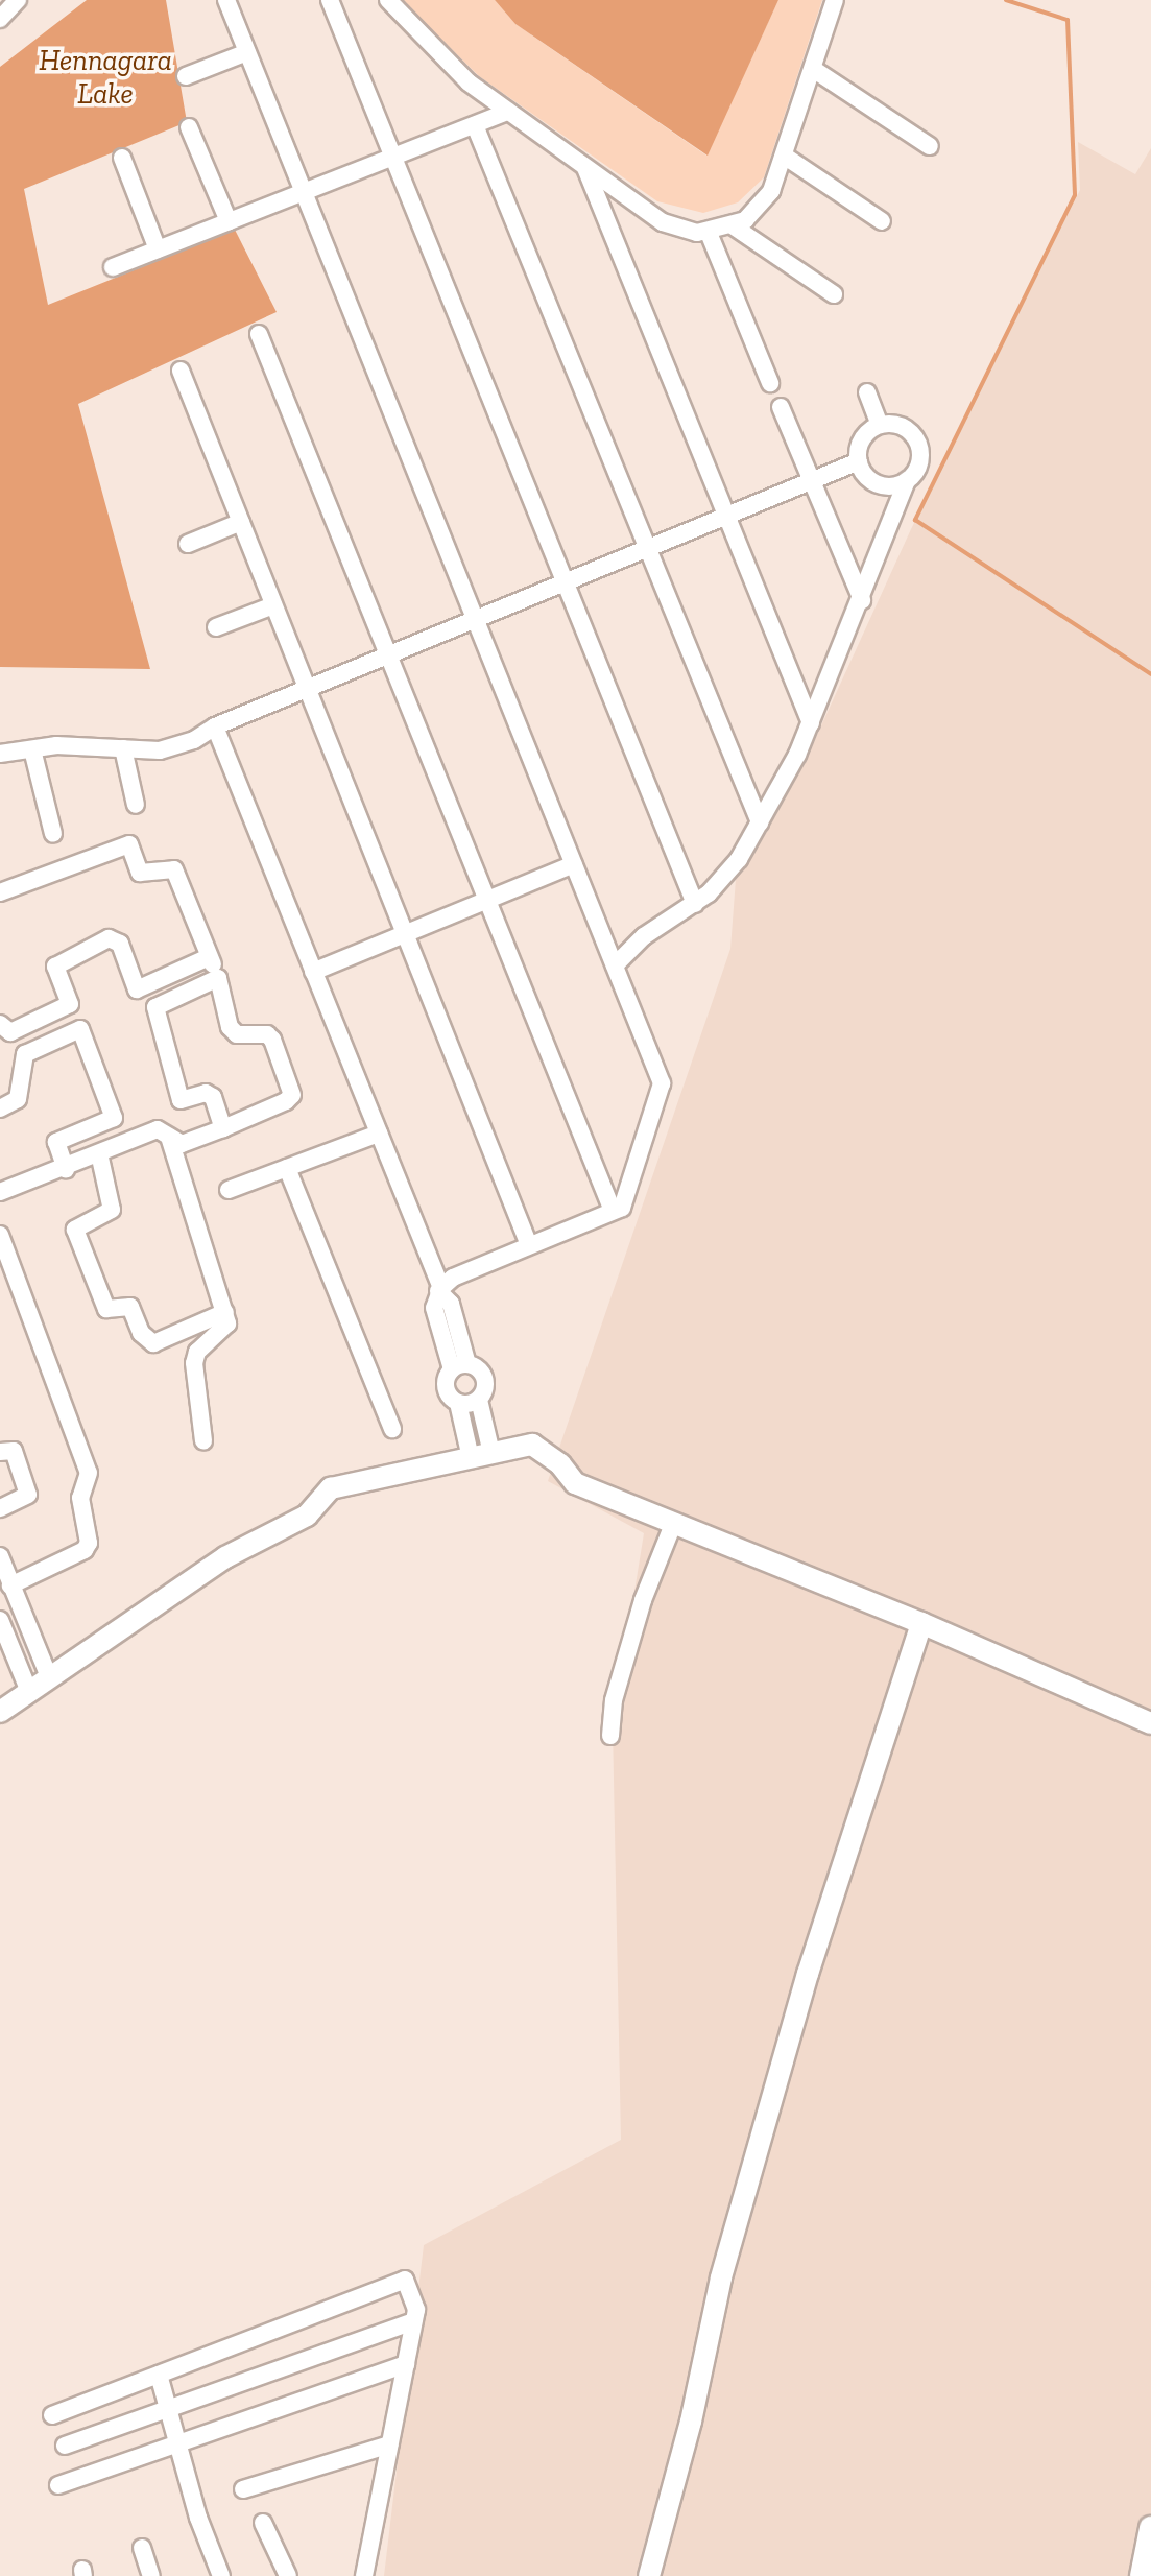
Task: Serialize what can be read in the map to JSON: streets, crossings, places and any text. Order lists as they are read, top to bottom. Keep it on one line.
{"water":["Hennagara Lake"]}
